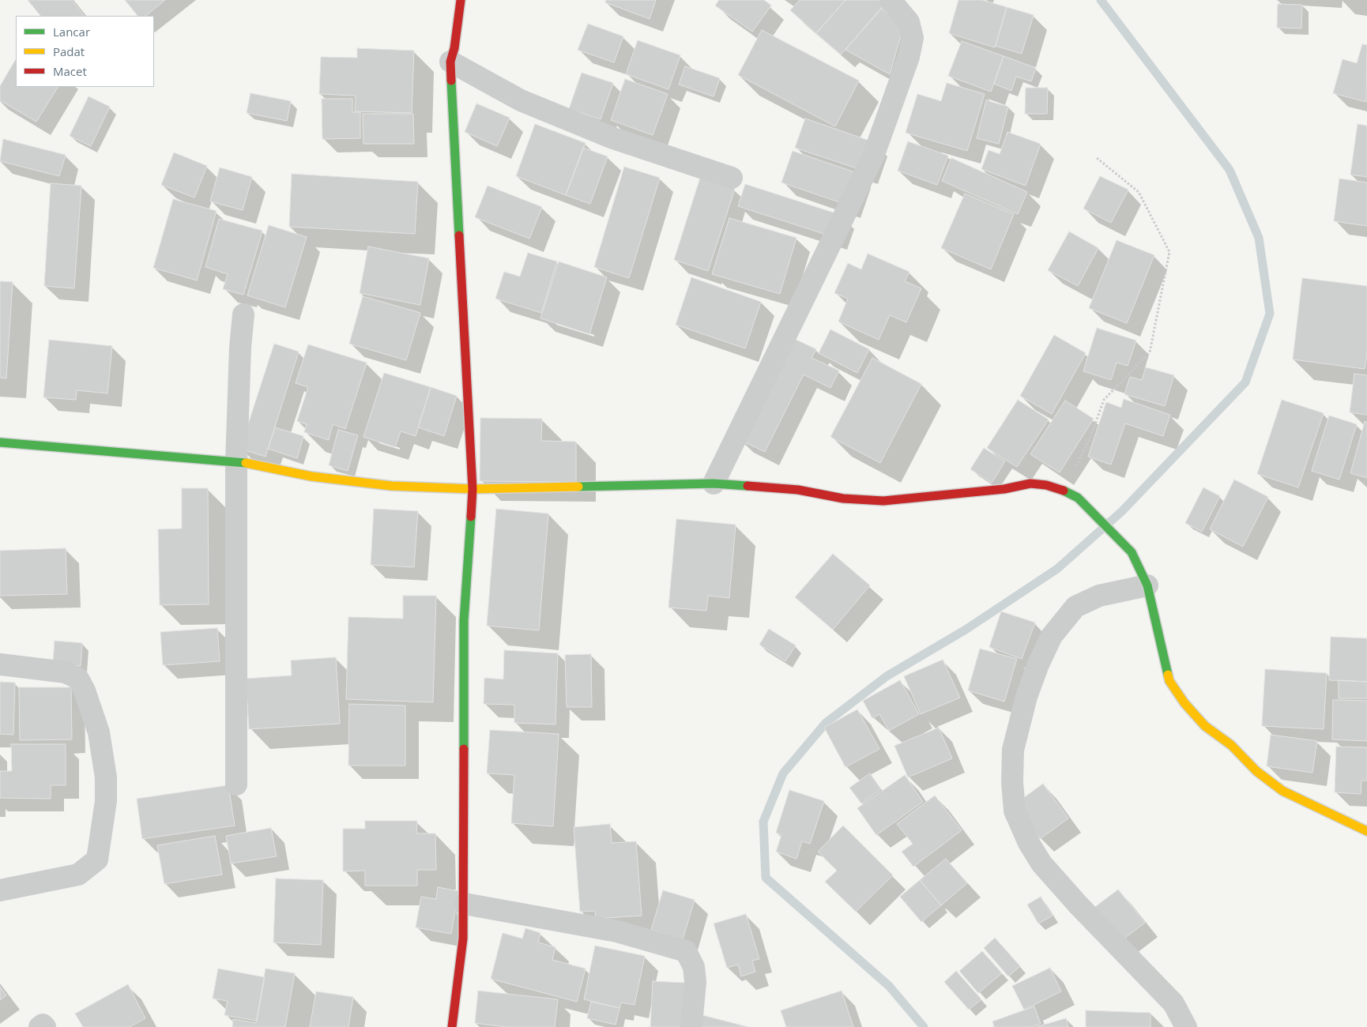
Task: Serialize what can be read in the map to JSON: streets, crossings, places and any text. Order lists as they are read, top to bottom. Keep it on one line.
{"legend":["Lancar","Padat","Macet"]}
